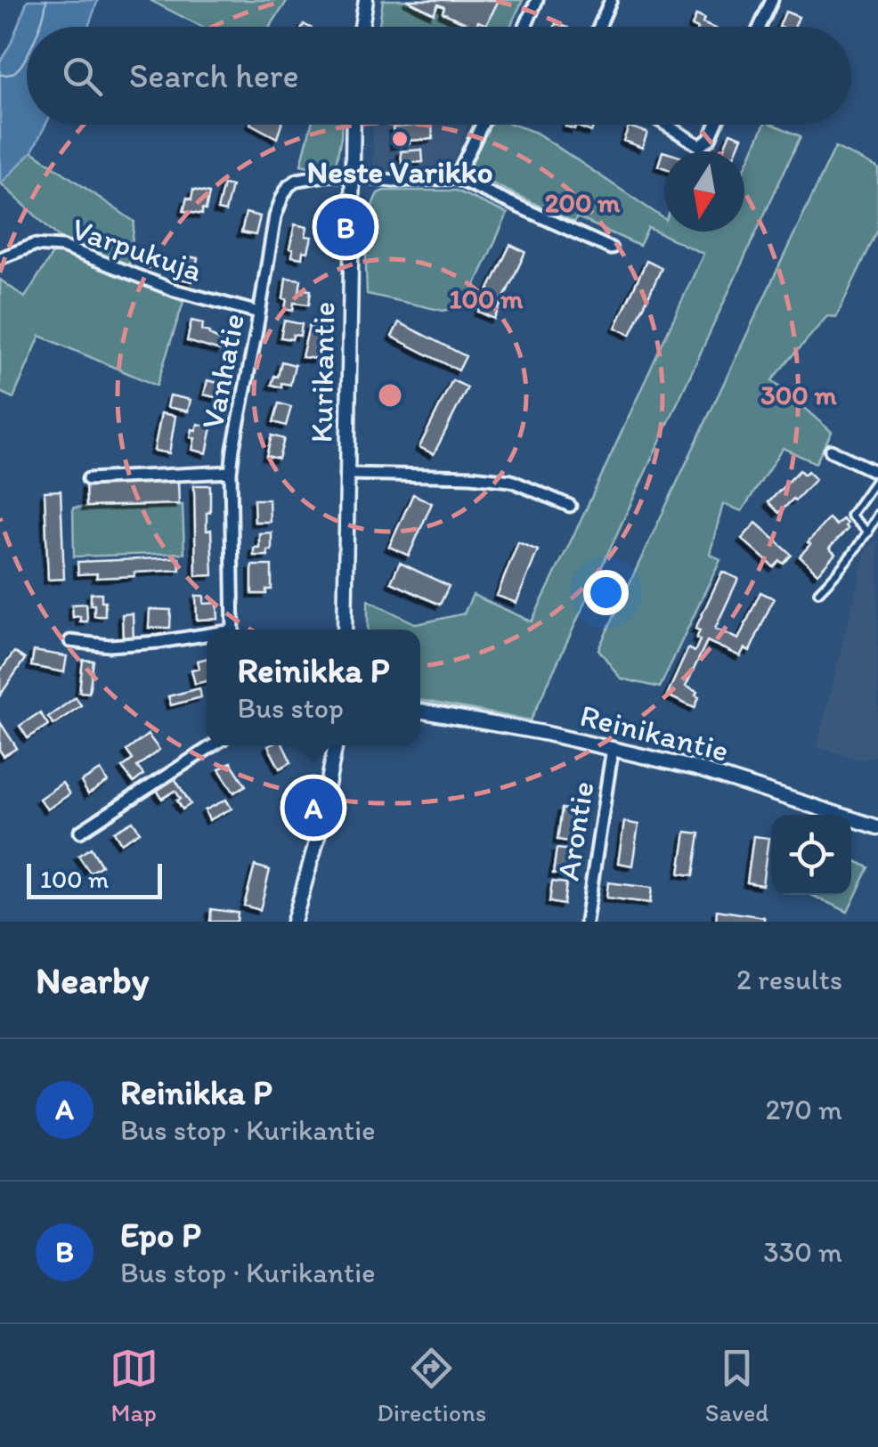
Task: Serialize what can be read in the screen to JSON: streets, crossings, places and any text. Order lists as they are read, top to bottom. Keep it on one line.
{"streets":{"street":["Varpukuja","Vanhatie","Kurikantie","Reinikantie","Arontie"]},"crossings":[["Varpukuja","Vanhatie"],["Vanhatie","Kurikantie"],["Reinikantie","Arontie"]],"places":["Neste Varikko"],"scale_bar":"100 m","north":"bottom","page":{"search":"Search here","pins":["B","A"],"popup":["Reinikka P","Bus stop"],"scale":"100 m","heading":["Nearby","2 results"],"list":[{"mark":"A","name":"Reinikka P","note":"Bus stop · Kurikantie","value":"270 m"},{"mark":"B","name":"Epo P","note":"Bus stop · Kurikantie","value":"330 m"}],"nav":["Map","Directions","Saved"]},"rings":["200 m","100 m","300 m"]}
